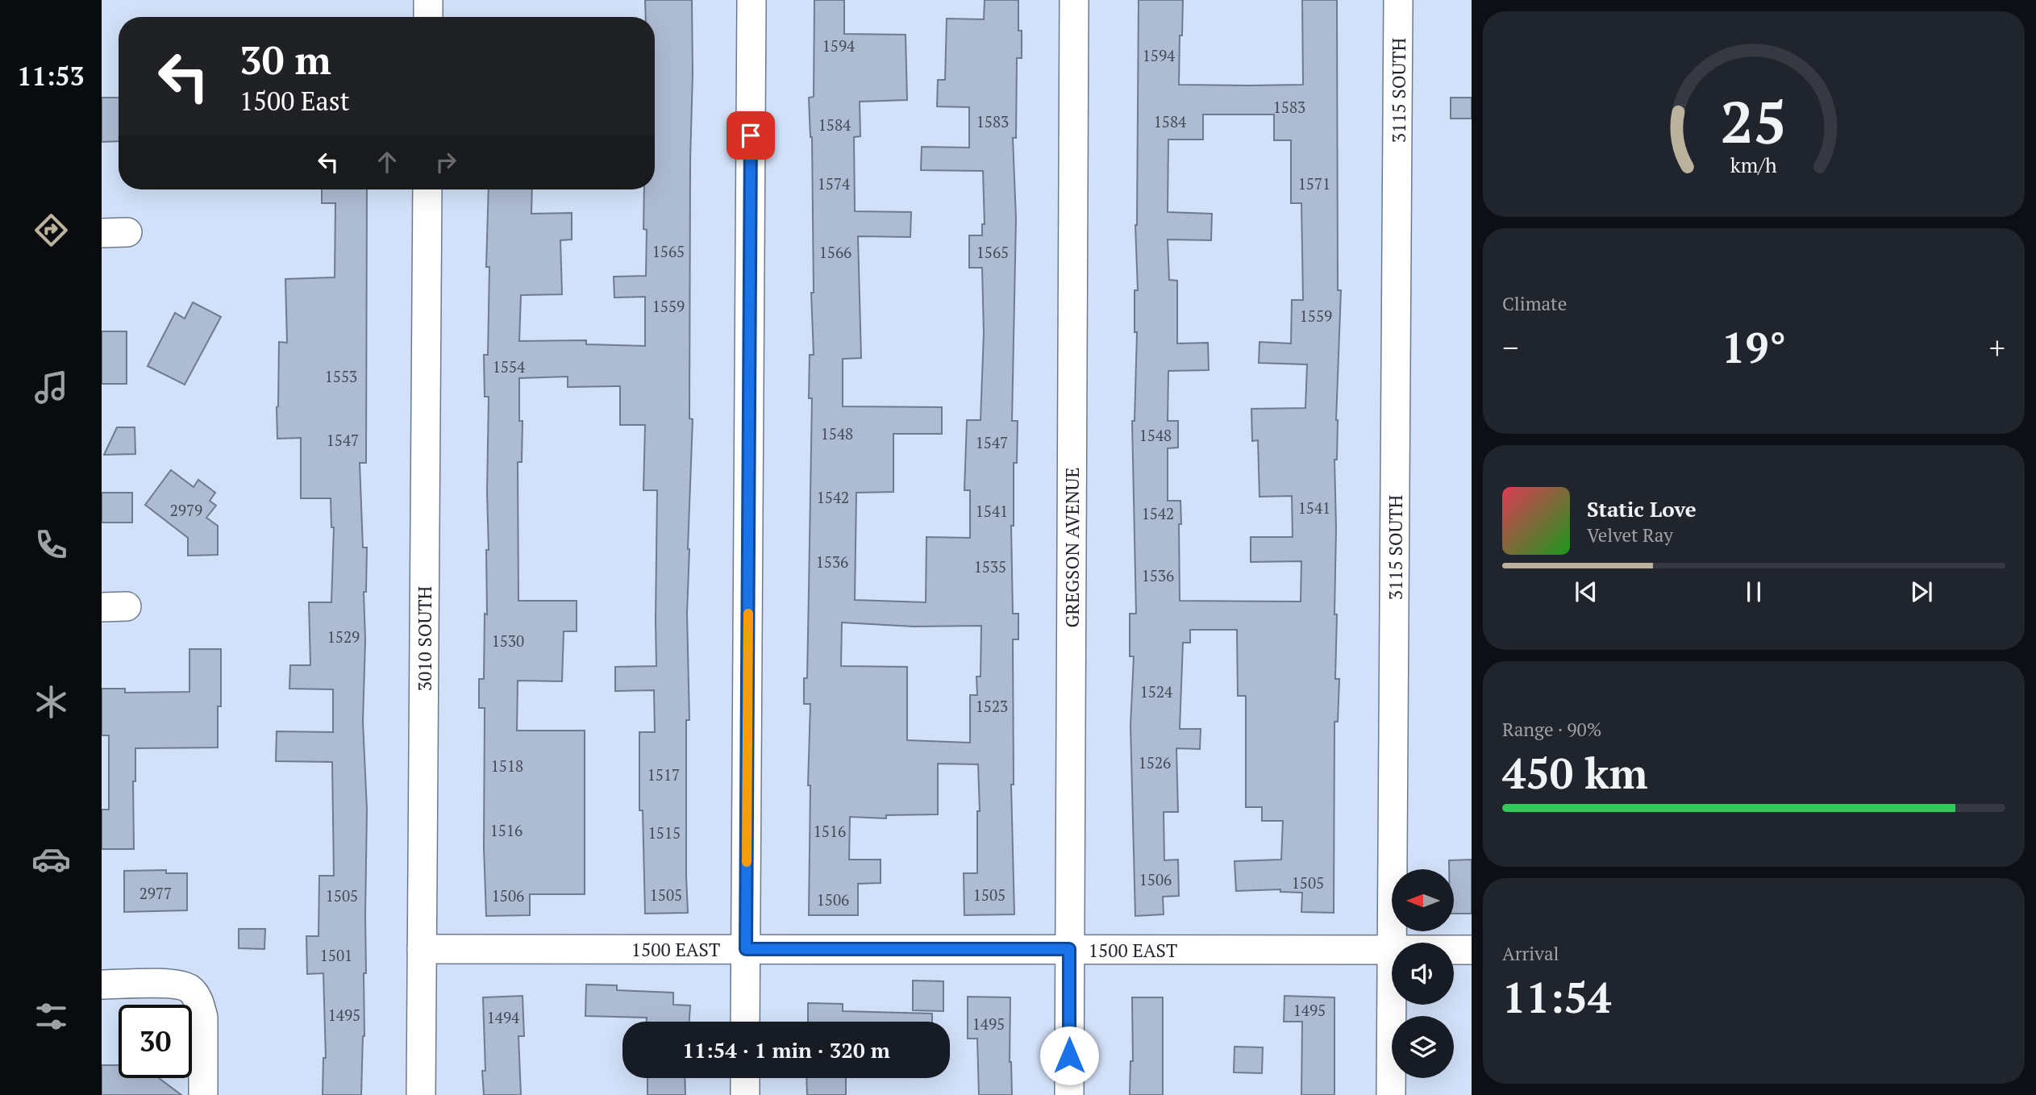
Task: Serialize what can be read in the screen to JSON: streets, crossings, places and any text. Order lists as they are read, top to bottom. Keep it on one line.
{"streets":{"street":["3115 SOUTH","GREGSON AVENUE","3010 SOUTH","1500 EAST"]},"crossings":[["3115 SOUTH","1500 EAST"],["GREGSON AVENUE","1500 EAST"],["3010 SOUTH","1500 EAST"]],"house_numbers":["1594","1594","1583","1583","1584","1584","1574","1571","1565","1566","1565","1559","1559","1554","1553","1548","1548","1547","1547","1542","1541","2979","1541","1542","1536","1535","1536","1529","1530","1524","1523","1526","1518","1517","1516","1516","1515","1506","1505","2977","1505","1505","1505","1506","1506","1501","1495","1495","1494","1495"],"north":"left","page":{"tabs":"11:53","turn":["30 m","1500 East"],"tile":["Climate",["Range · 90%","450 km"],["Arrival","11:54"]],"heat":["−","19°","+"],"song":["Static Love","Velvet Ray"],"limit":"30","trip":"11:54 · 1 min · 320 m","gauge":["25","km/h"]}}
